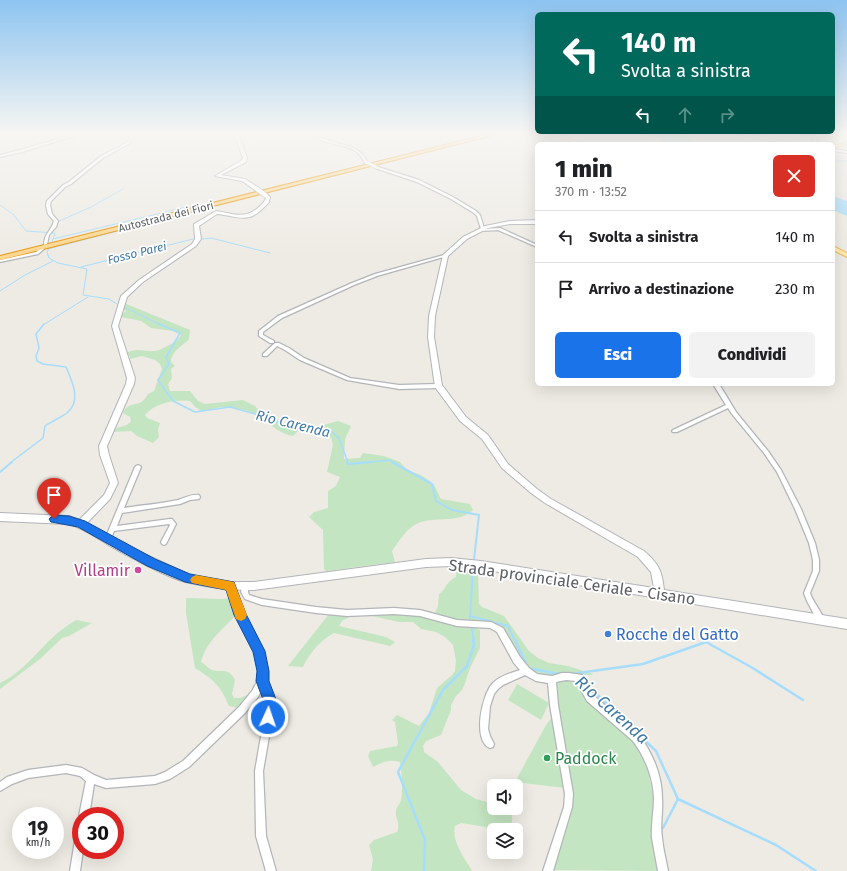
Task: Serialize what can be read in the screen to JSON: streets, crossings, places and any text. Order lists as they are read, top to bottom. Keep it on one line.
{"streets":{"highway":["Autostrada dei Fiori"],"street":["Strada provinciale Ceriale - Cisano"]},"water":["Fosso Parei","Rio Carenda"],"places":["Villamir","Rocche del Gatto","Paddock"],"page":{"turn":["140 m","Svolta a sinistra"],"heading":["1 min","370 m · 13:52"],"list":[{"name":"Svolta a sinistra","value":"140 m"},{"name":"Arrivo a destinazione","value":"230 m"}],"buttons":["Esci","Condividi"],"speed":"19 km/h","limit":"30"}}
